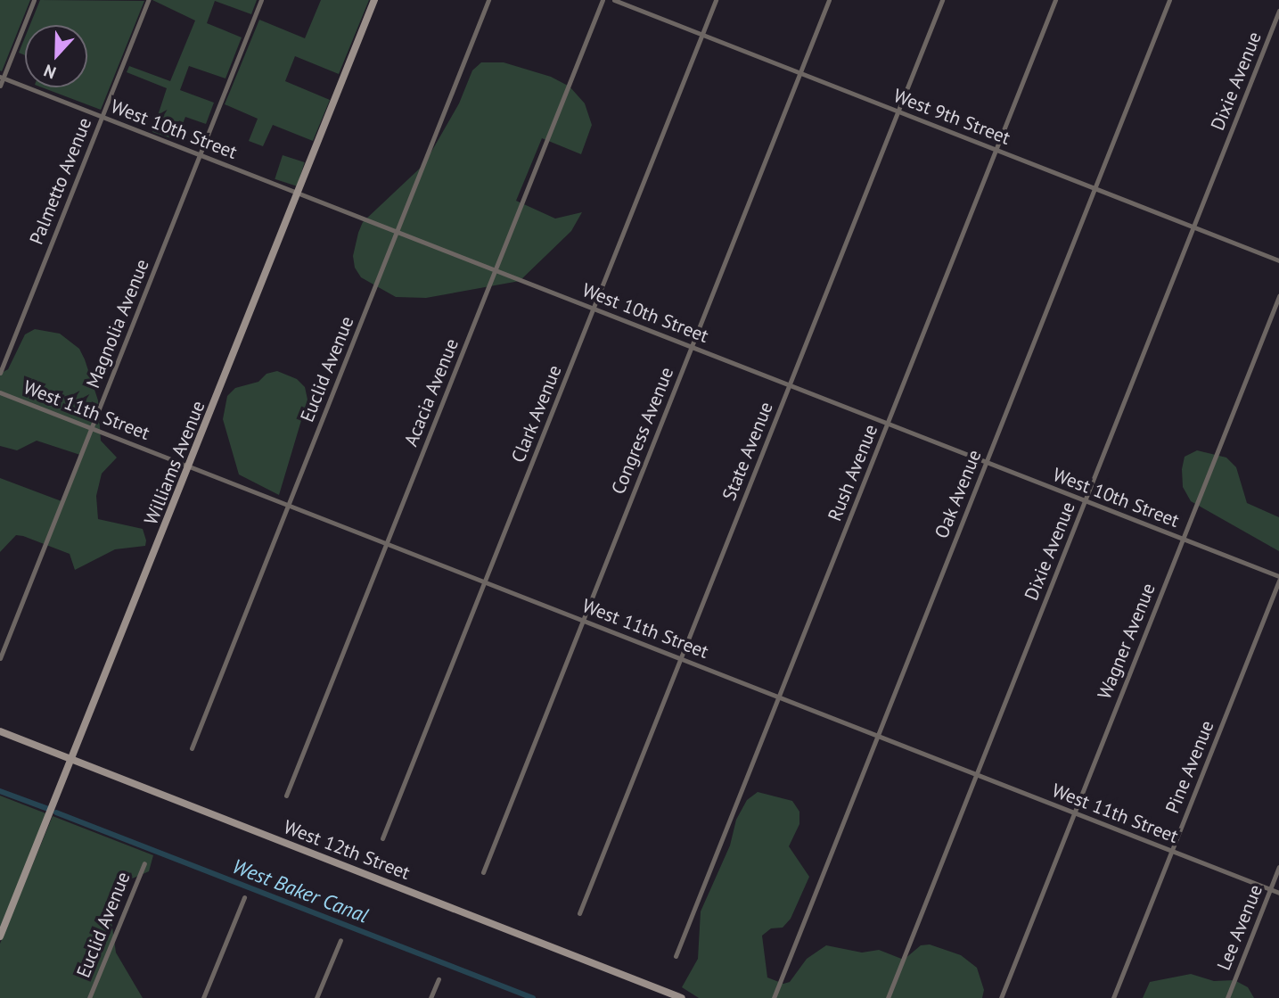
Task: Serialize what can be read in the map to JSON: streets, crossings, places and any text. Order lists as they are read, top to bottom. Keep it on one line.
{"streets":{"street":["Dixie Avenue","West 9th Street","West 10th Street","Palmetto Avenue","Magnolia Avenue","Euclid Avenue","Acacia Avenue","West 11th Street","Clark Avenue","Congress Avenue","State Avenue","Williams Avenue","Rush Avenue","Oak Avenue","Wagner Avenue","Pine Avenue","West 12th Street","Lee Avenue"]},"crossings":[["Dixie Avenue","West 9th Street"],["Dixie Avenue","West 10th Street"],["Dixie Avenue","West 11th Street"],["West 9th Street","Clark Avenue"],["West 9th Street","Congress Avenue"],["West 9th Street","State Avenue"],["West 9th Street","Rush Avenue"],["West 9th Street","Oak Avenue"],["West 10th Street","Palmetto Avenue"],["West 10th Street","Magnolia Avenue"],["West 10th Street","Euclid Avenue"],["West 10th Street","Acacia Avenue"],["West 10th Street","Clark Avenue"],["West 10th Street","Congress Avenue"],["West 10th Street","State Avenue"],["West 10th Street","Williams Avenue"],["West 10th Street","Rush Avenue"],["West 10th Street","Oak Avenue"],["West 10th Street","Wagner Avenue"],["West 10th Street","Pine Avenue"],["Magnolia Avenue","West 11th Street"],["Euclid Avenue","West 11th Street"],["Acacia Avenue","West 11th Street"],["West 11th Street","Clark Avenue"],["West 11th Street","Congress Avenue"],["West 11th Street","State Avenue"],["West 11th Street","Williams Avenue"],["West 11th Street","Rush Avenue"],["West 11th Street","Oak Avenue"],["West 11th Street","Wagner Avenue"],["West 11th Street","Pine Avenue"],["West 11th Street","Lee Avenue"],["Williams Avenue","West 12th Street"]],"water":["West Baker Canal"],"north":"bottom"}
